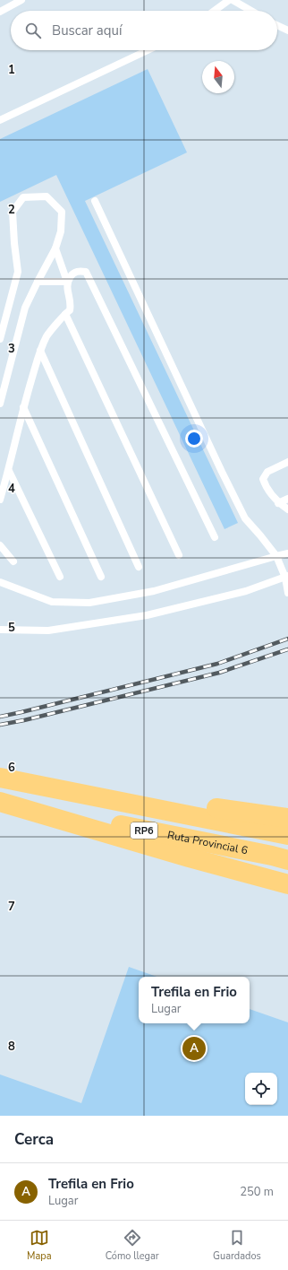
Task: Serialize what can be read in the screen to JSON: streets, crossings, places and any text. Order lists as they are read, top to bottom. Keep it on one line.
{"streets":{"highway":["RP6","Ruta Provincial 6"]},"north":"top","page":{"search":"Buscar aquí","popup":["Trefila en Frio","Lugar"],"pins":"A","heading":"Cerca","list":[{"mark":"A","name":"Trefila en Frio","note":"Lugar","value":"250 m"}],"nav":["Mapa","Cómo llegar","Guardados"]},"grid":{"rows":["1","2","3","4","5","6","7","8"]}}
